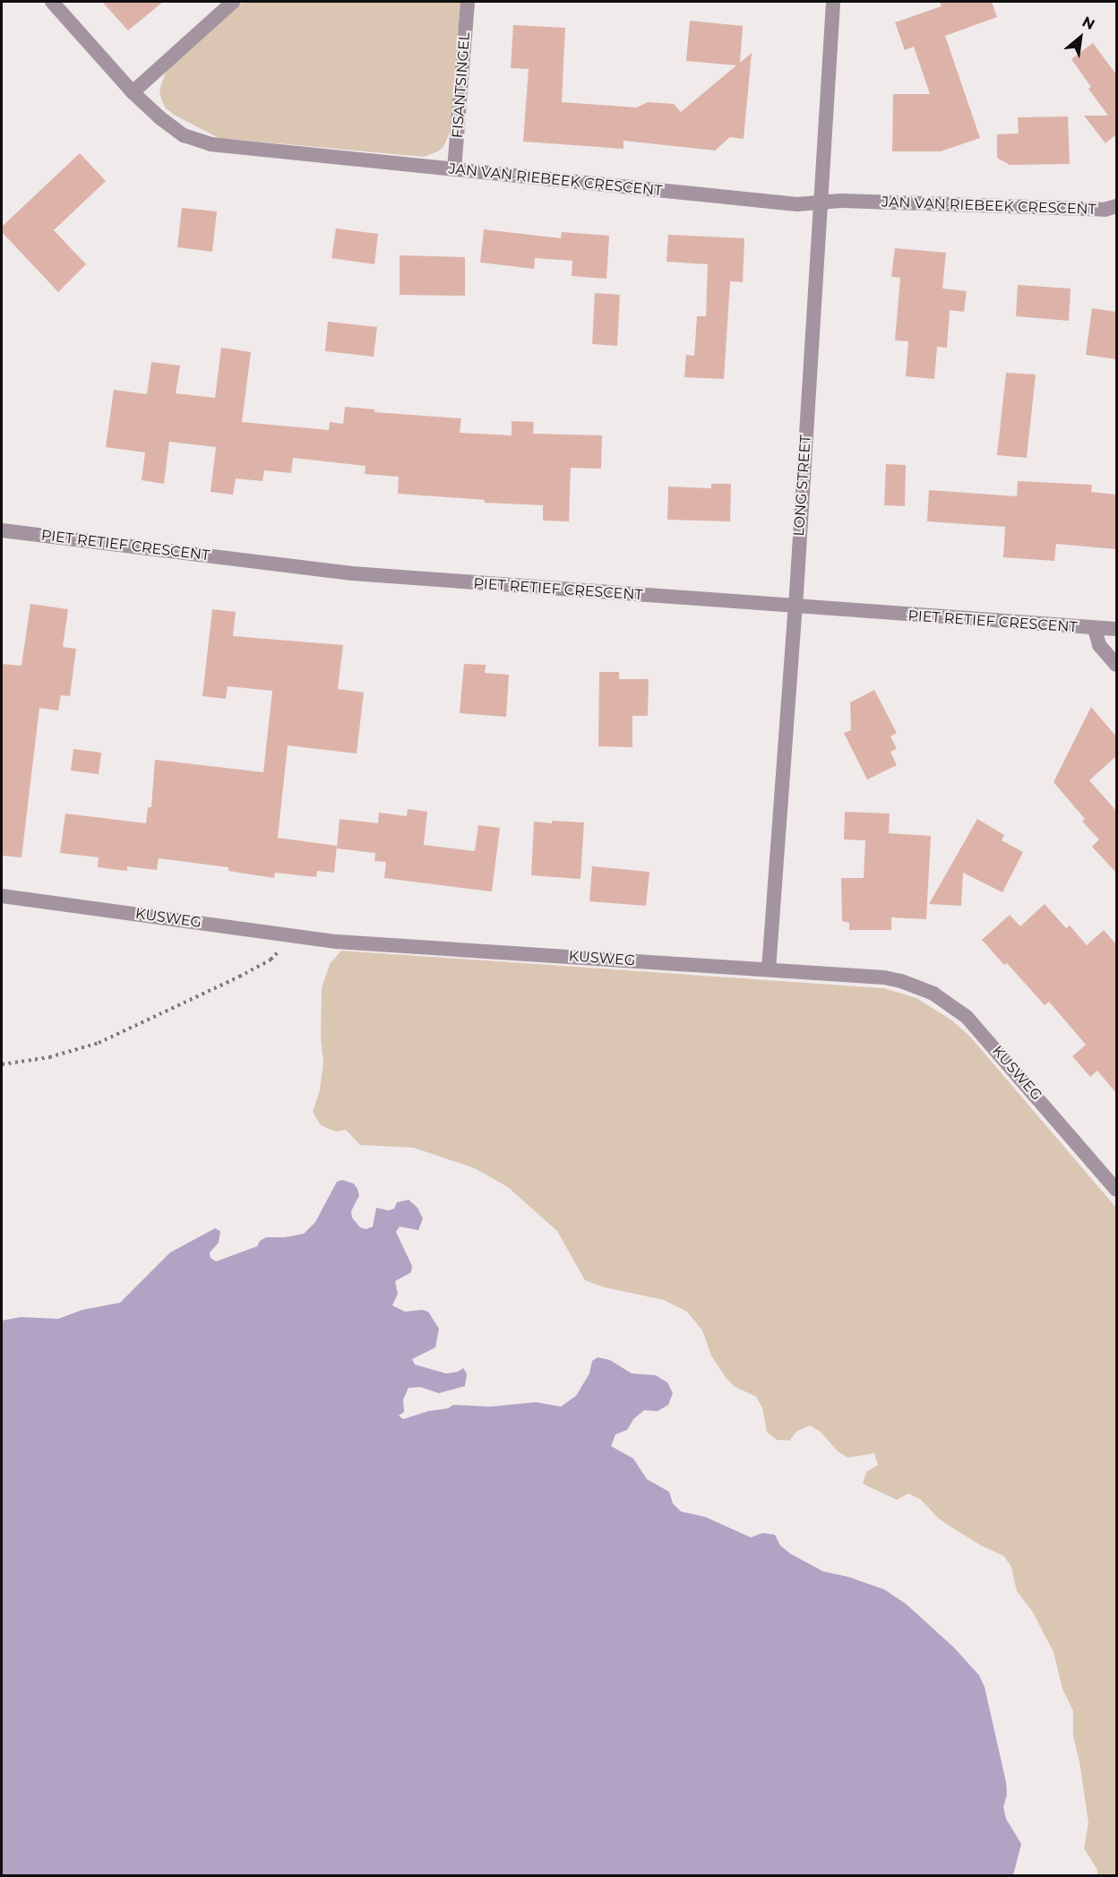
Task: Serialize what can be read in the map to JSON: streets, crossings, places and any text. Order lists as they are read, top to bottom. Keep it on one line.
{"streets":{"street":["FISANTSINGEL","JAN VAN RIEBEEK CRESCENT","LONG STREET","PIET RETIEF CRESCENT","KUSWEG"]},"crossings":[["FISANTSINGEL","JAN VAN RIEBEEK CRESCENT"],["JAN VAN RIEBEEK CRESCENT","LONG STREET"],["LONG STREET","PIET RETIEF CRESCENT"],["LONG STREET","KUSWEG"]],"north":"top right"}
